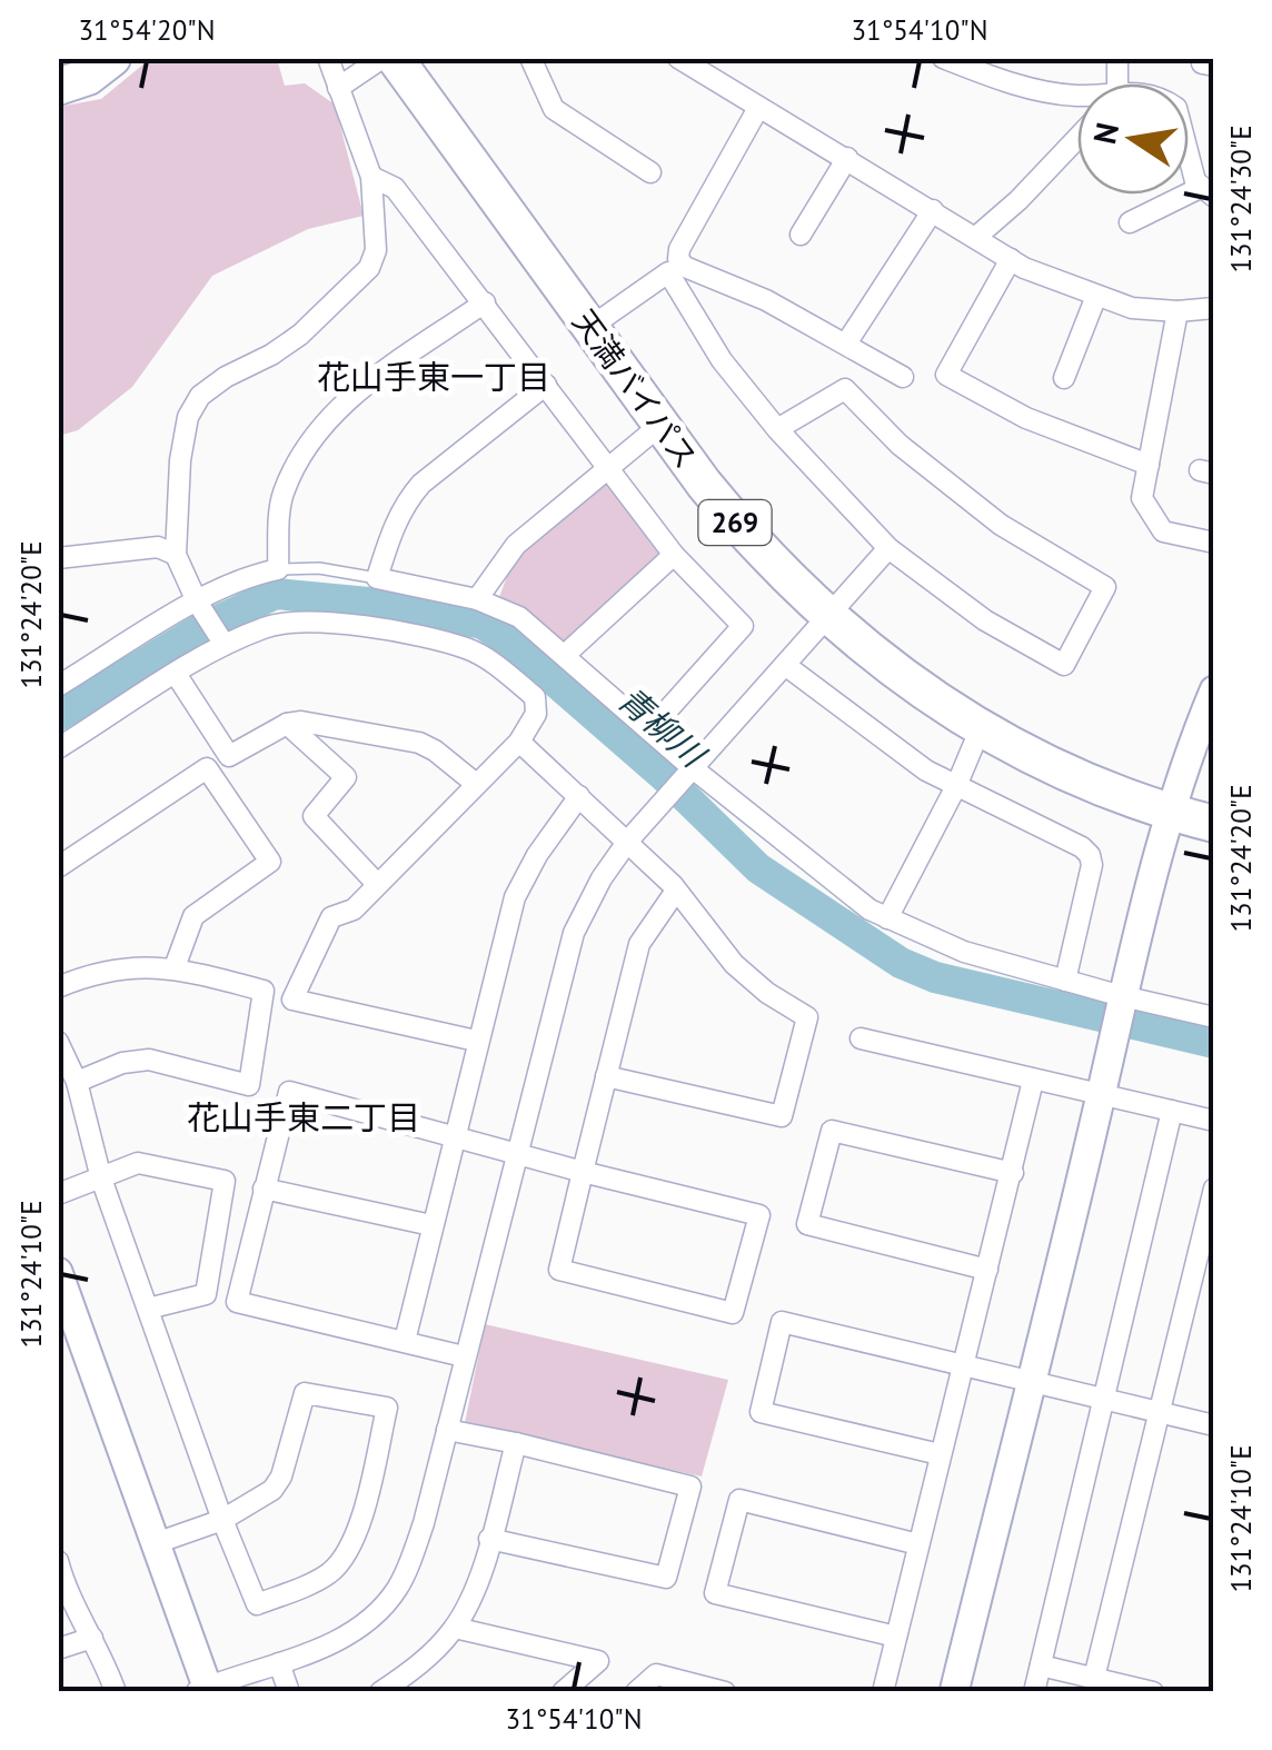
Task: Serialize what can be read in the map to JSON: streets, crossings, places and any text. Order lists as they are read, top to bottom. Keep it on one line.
{"streets":{"highway":["天満バイパス","269"]},"districts":["花山手東一丁目","花山手東二丁目"],"water":["青柳川"],"north":"left","coordinates":["31°54'20\"N","31°54'10\"N","131°24'30\"E","131°24'20\"E","131°24'10\"E"]}
